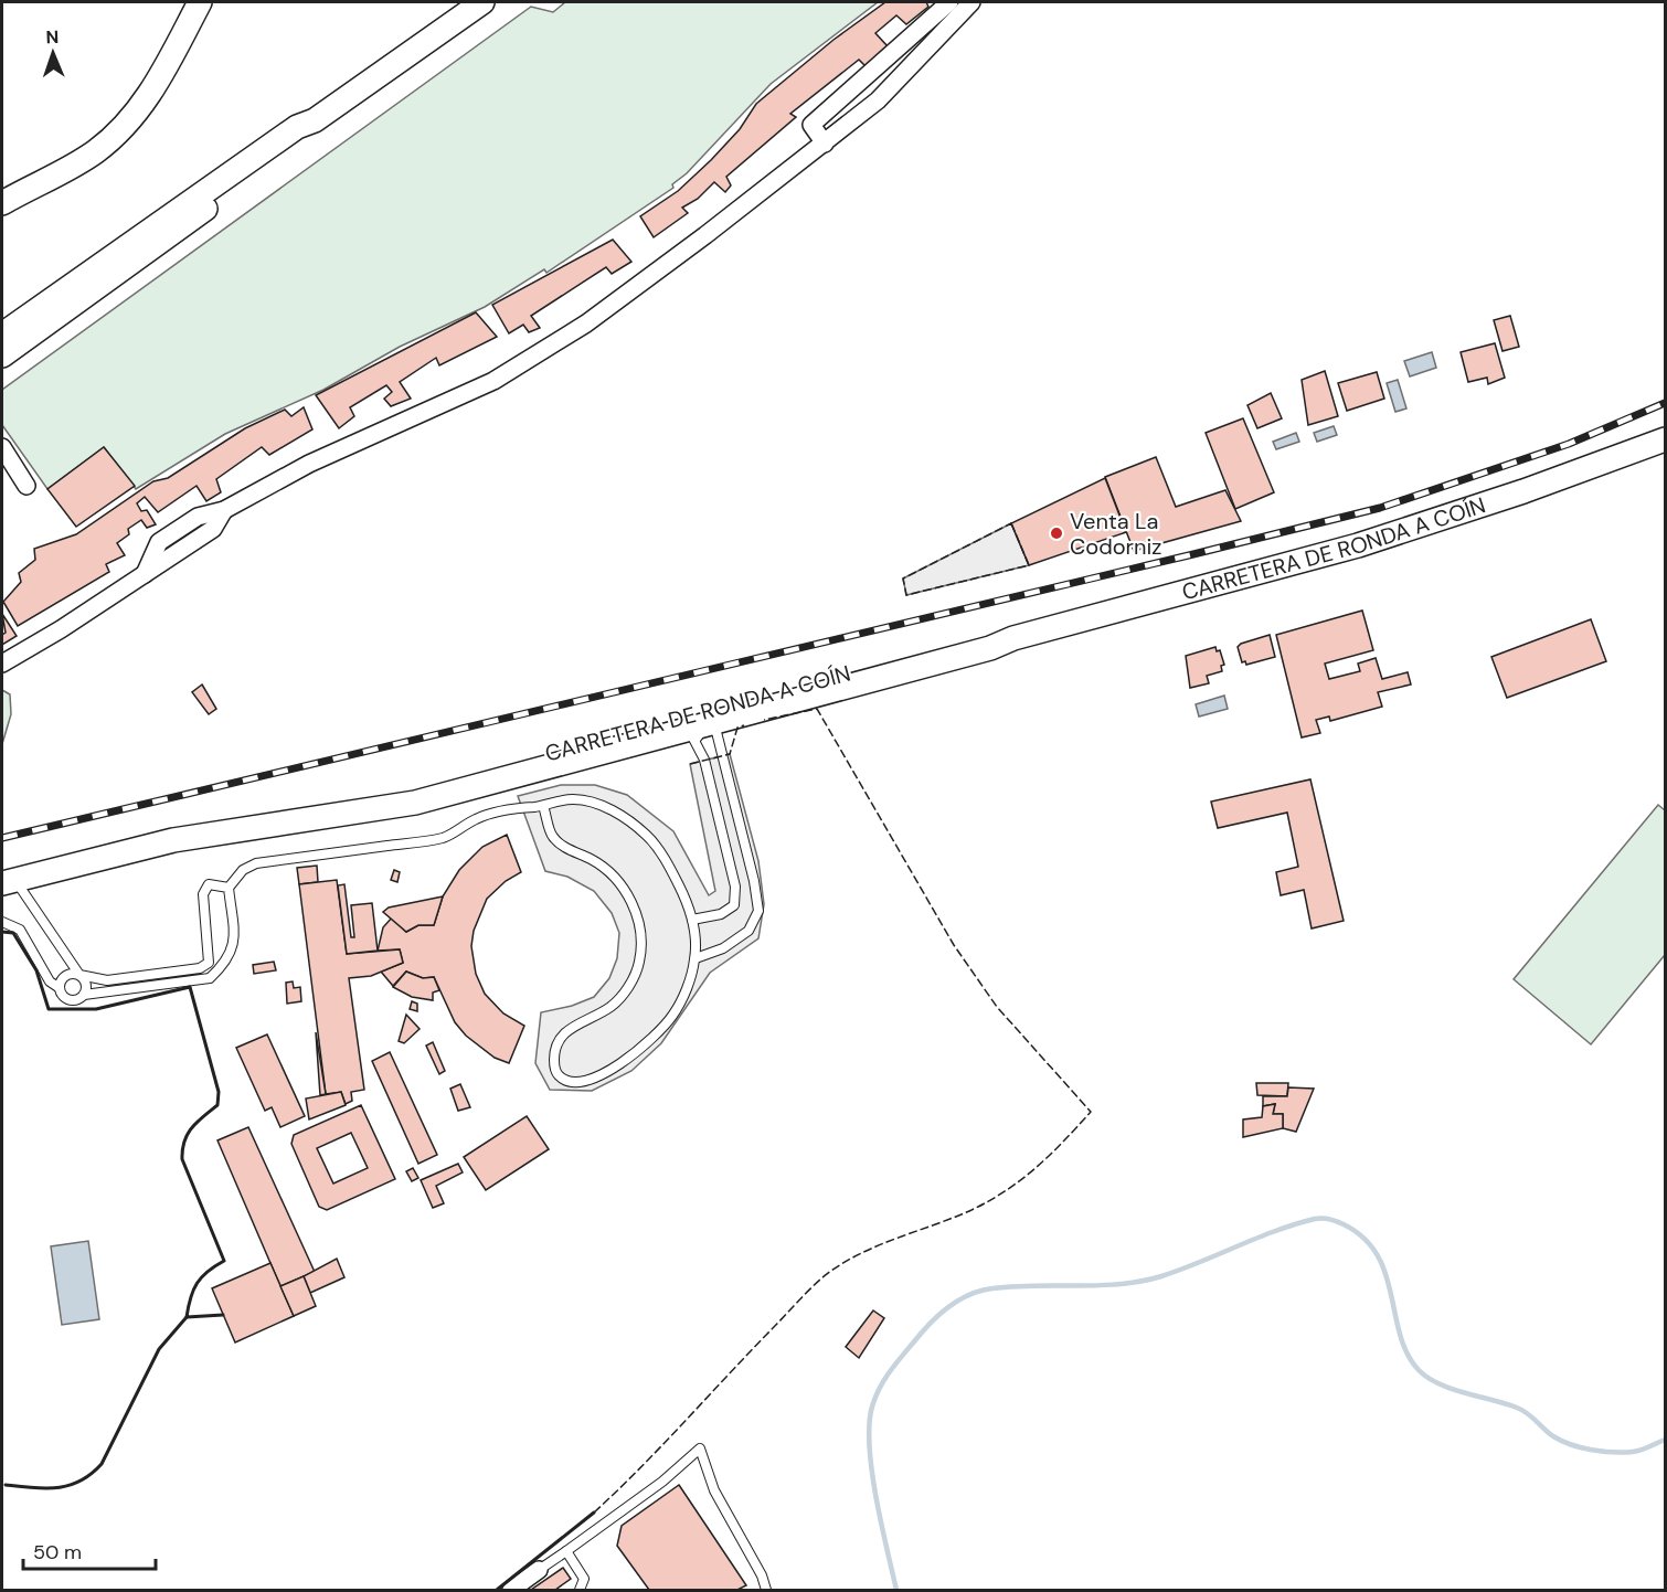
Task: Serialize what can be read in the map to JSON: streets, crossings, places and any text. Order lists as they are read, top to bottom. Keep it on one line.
{"streets":{"main road":["CARRETERA DE RONDA A COÍN"]},"places":["Venta La Codorniz"],"scale_bar":"50 m","north":"top"}
